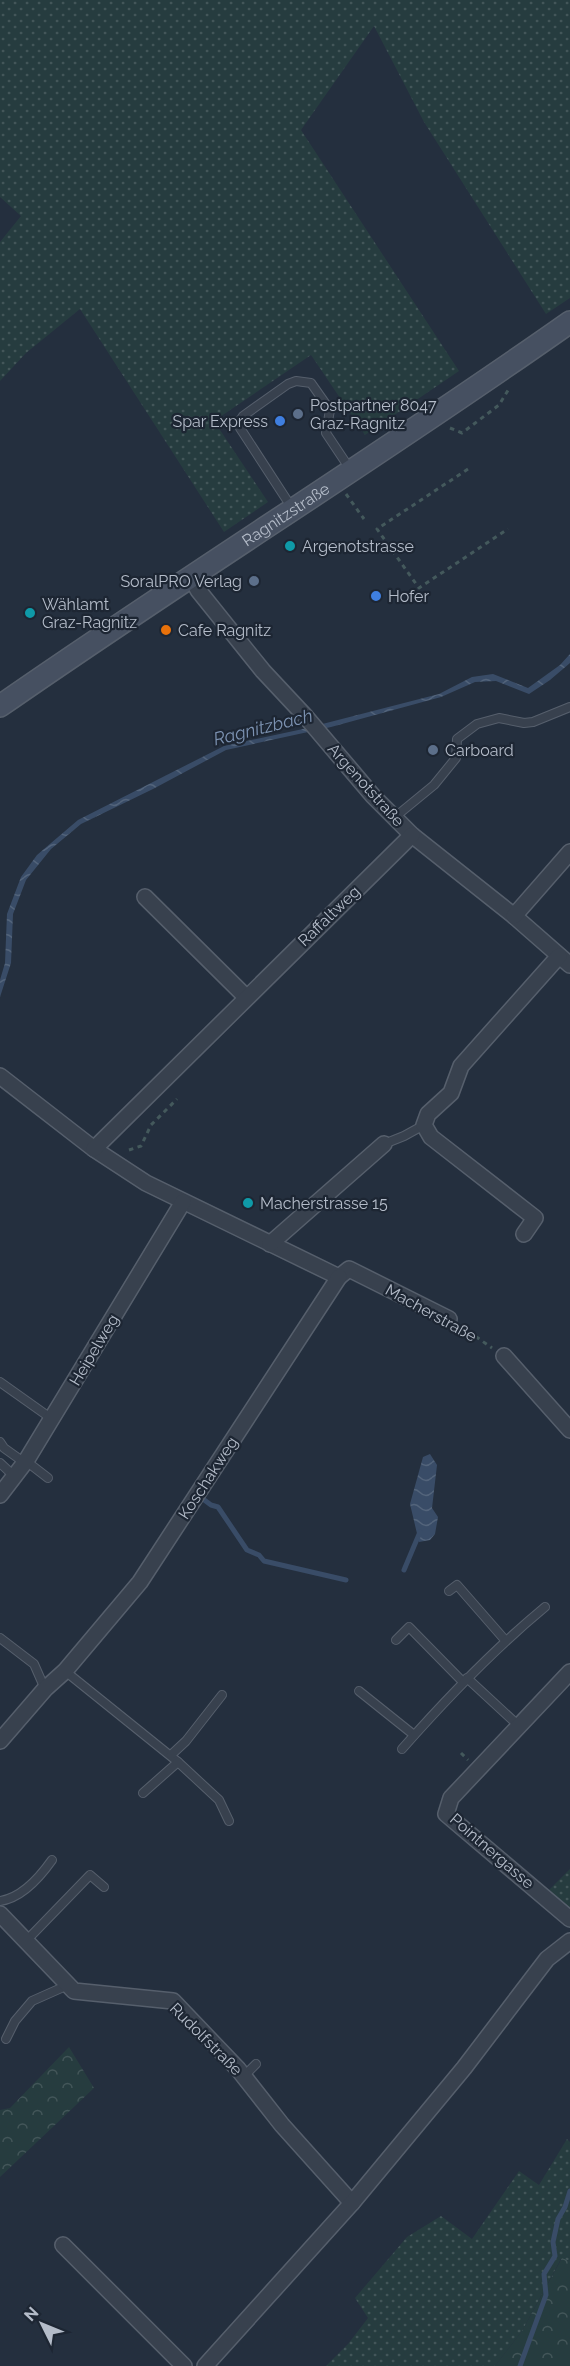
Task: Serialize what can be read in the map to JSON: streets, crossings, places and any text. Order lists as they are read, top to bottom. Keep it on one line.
{"streets":{"main road":["Ragnitzstraße"],"street":["Argenotstraße","Raffaltweg","Macherstraße","Heipelweg","Koschakweg","Pointnergasse","Rudolfstraße"]},"crossings":[["Ragnitzstraße","Argenotstraße"],["Argenotstraße","Raffaltweg"],["Raffaltweg","Macherstraße"],["Macherstraße","Heipelweg"],["Macherstraße","Koschakweg"]],"water":["Ragnitzbach"],"places":["Postpartner 8047 Graz-Ragnitz","Spar Express","Argenotstrasse","SoralPRO Verlag","Hofer","Wählamt Graz-Ragnitz","Cafe Ragnitz","Carboard","Macherstrasse 15"],"north":"top left"}
